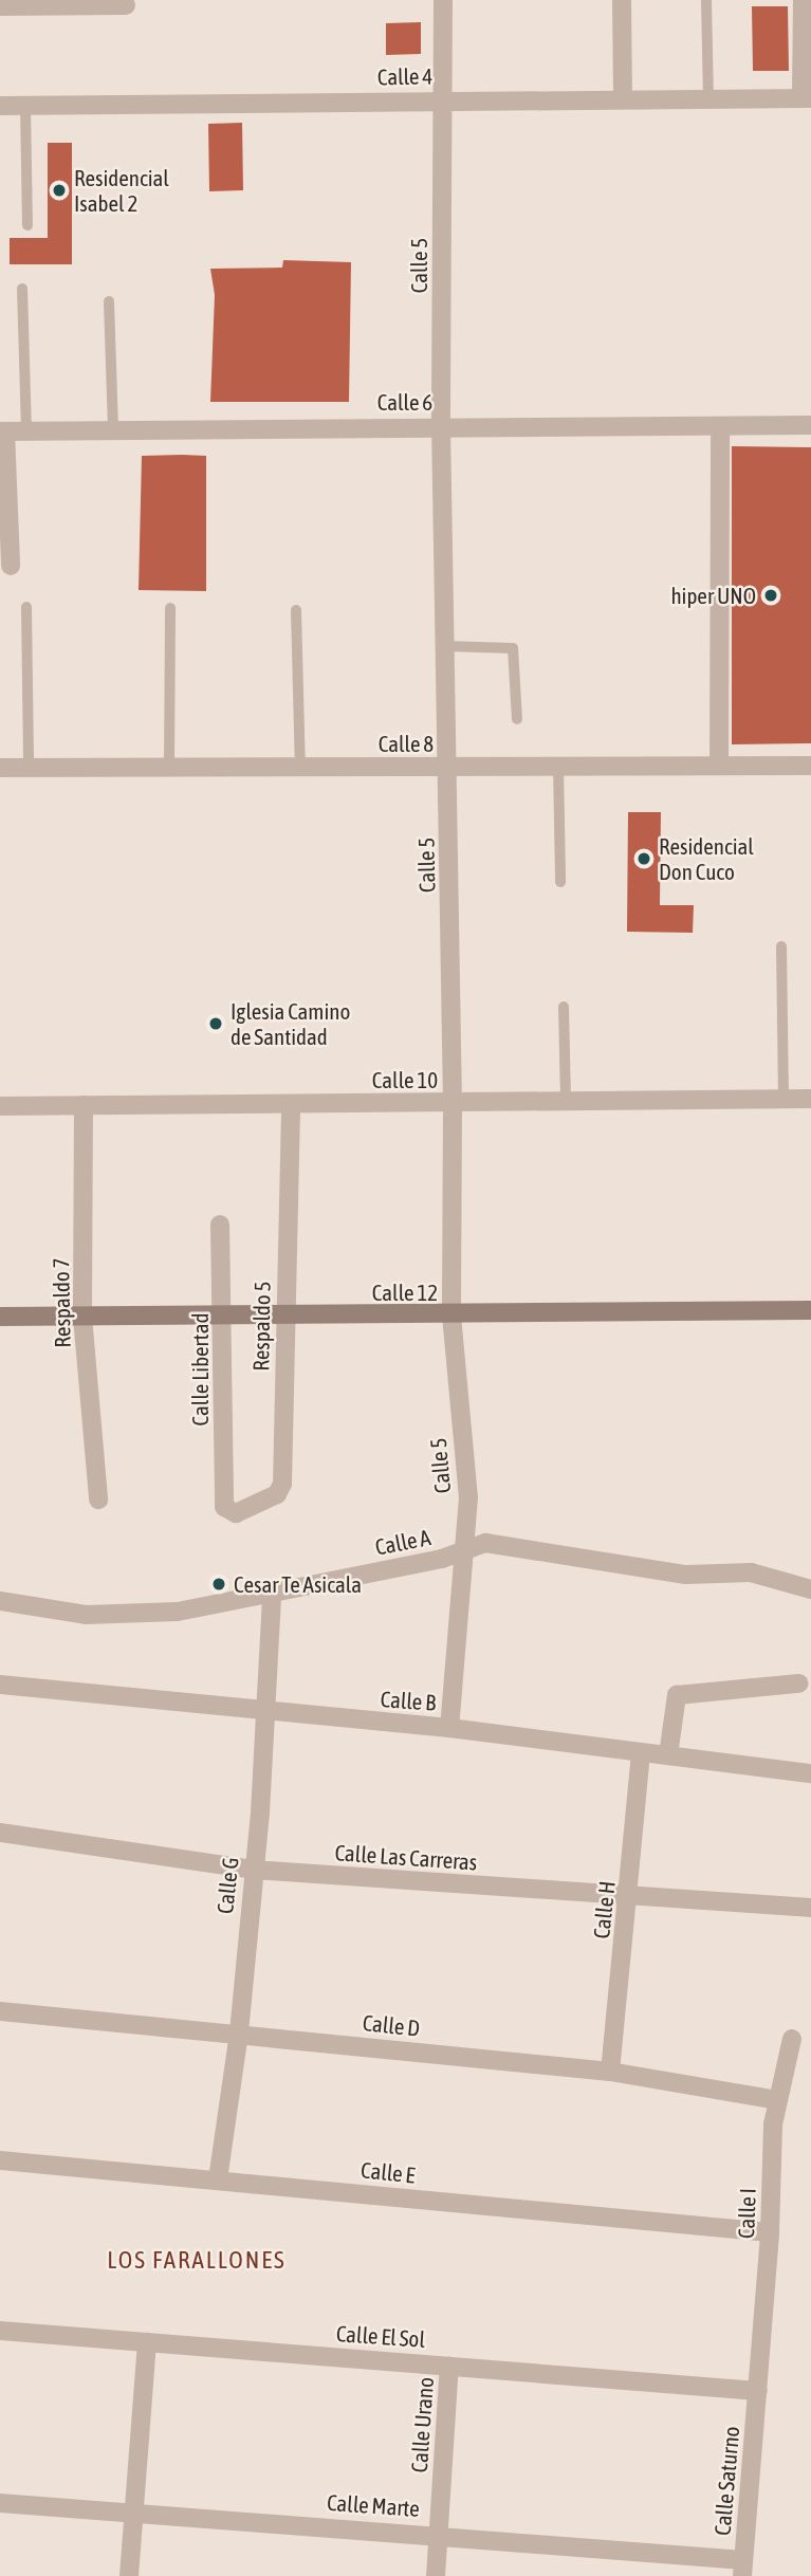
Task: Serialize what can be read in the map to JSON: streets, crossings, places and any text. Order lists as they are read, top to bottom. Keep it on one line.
{"streets":{"main road":["Calle 12"],"street":["Calle 4","Calle 5","Calle 6","Calle 8","Calle 10","Respaldo 7","Respaldo 5","Calle Libertad","Calle A","Calle B","Calle Las Carreras","Calle G","Calle H","Calle D","Calle E","Calle I","Calle El Sol","Calle Urano","Calle Saturno","Calle Marte"]},"crossings":[["Calle 4","Calle 5"],["Calle 5","Calle 6"],["Calle 5","Calle 8"],["Calle 5","Calle 10"],["Calle 5","Calle 12"],["Calle 5","Calle A"],["Calle 5","Calle B"],["Calle 10","Respaldo 7"],["Calle 10","Respaldo 5"],["Calle 12","Respaldo 7"],["Calle 12","Respaldo 5"],["Calle 12","Calle Libertad"],["Respaldo 5","Calle Libertad"],["Calle A","Calle G"],["Calle B","Calle G"],["Calle B","Calle H"],["Calle Las Carreras","Calle G"],["Calle Las Carreras","Calle H"],["Calle G","Calle D"],["Calle G","Calle E"],["Calle H","Calle D"],["Calle D","Calle I"],["Calle E","Calle I"],["Calle I","Calle El Sol"],["Calle I","Calle Saturno"],["Calle El Sol","Calle Urano"],["Calle El Sol","Calle Saturno"],["Calle Urano","Calle Marte"],["Calle Saturno","Calle Marte"]],"districts":["LOS FARALLONES"],"places":["Residencial Isabel 2","hiper UNO","Residencial Don Cuco","Iglesia Camino de Santidad","Cesar Te Asicala"]}
